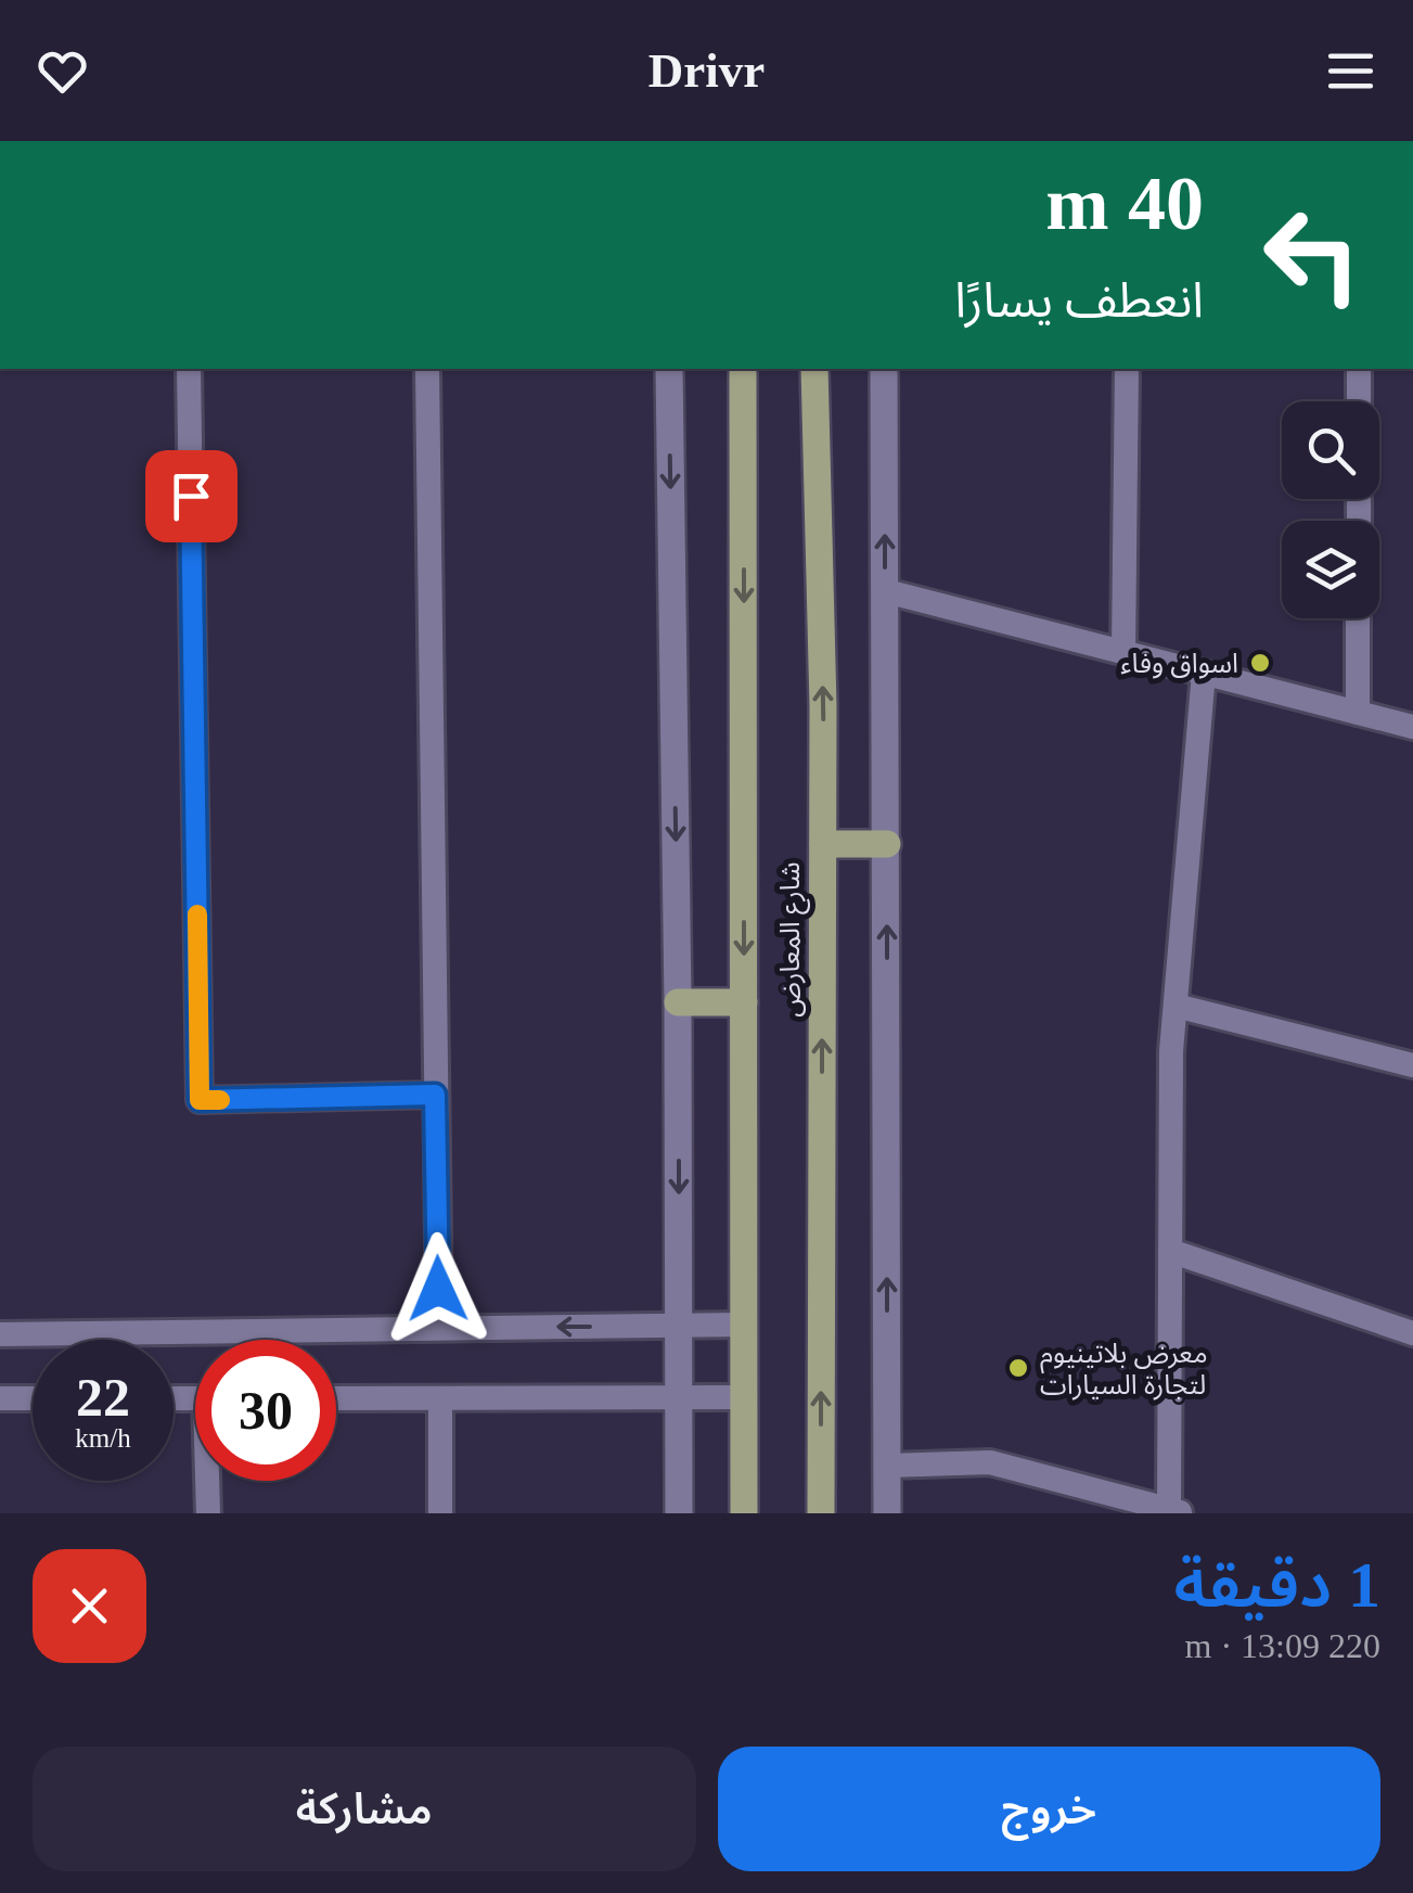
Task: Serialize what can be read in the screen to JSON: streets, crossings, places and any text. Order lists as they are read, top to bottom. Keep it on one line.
{"streets":{"main road":["شارع المعارض"]},"places":["اسواق وفاء","معرض بلاتينيوم لتجارة السيارات"],"page":{"header":"Drivr","turn":["40 m","انعطف يسارًا"],"speed":"22 km/h","limit":"30","heading":["1 دقيقة","220 m · 13:09"],"buttons":["خروج","مشاركة"]}}
